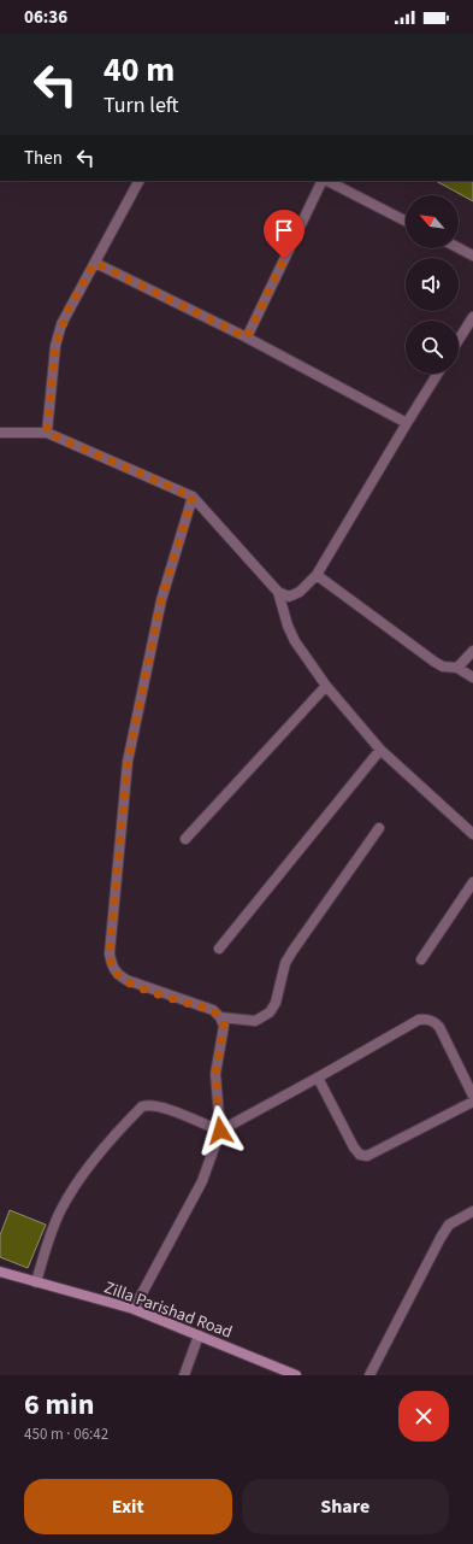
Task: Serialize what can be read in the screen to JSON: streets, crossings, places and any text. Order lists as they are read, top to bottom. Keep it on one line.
{"streets":{"main road":["Zilla Parishad Road"]},"north":"top left","page":{"status":"06:36","turn":["40 m","Turn left"],"then":"Then","heading":["6 min","450 m · 06:42"],"buttons":["Exit","Share"]}}
